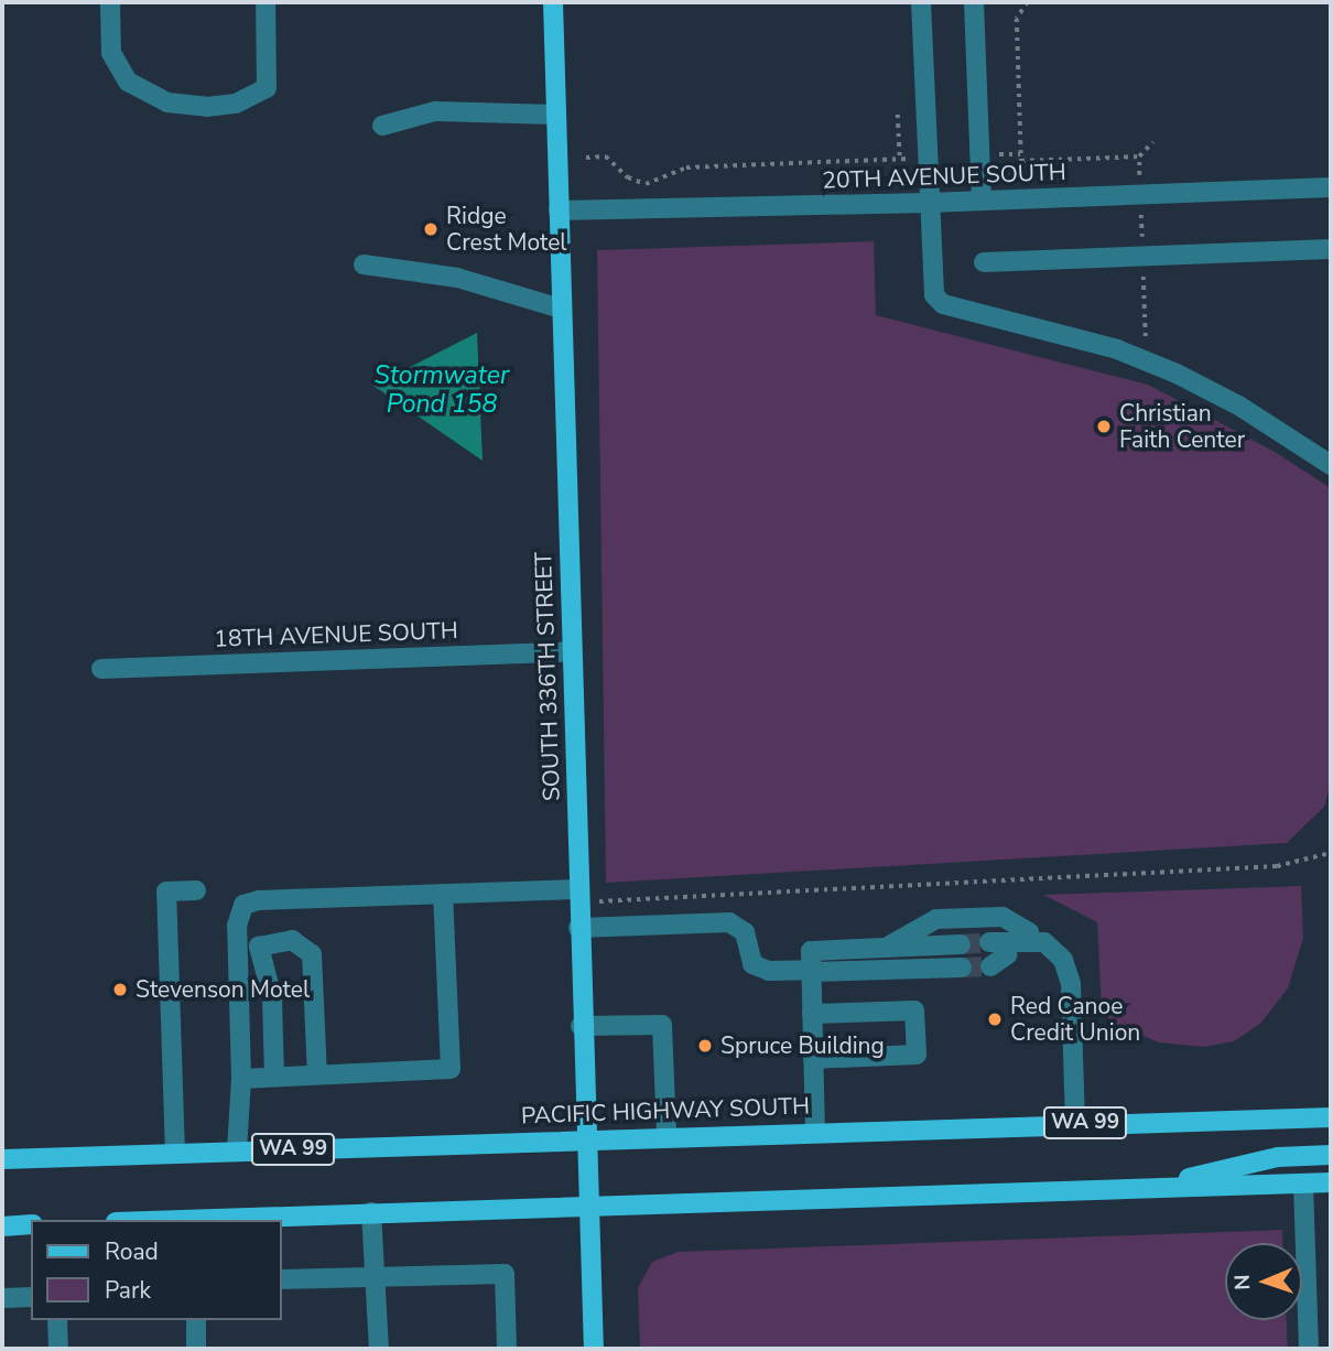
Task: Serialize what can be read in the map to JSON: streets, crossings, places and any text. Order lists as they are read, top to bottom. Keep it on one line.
{"streets":{"main road":["SOUTH 336TH STREET","PACIFIC HIGHWAY SOUTH","WA 99"],"street":["20TH AVENUE SOUTH","18TH AVENUE SOUTH"]},"crossings":[["20TH AVENUE SOUTH","SOUTH 336TH STREET"],["18TH AVENUE SOUTH","SOUTH 336TH STREET"],["SOUTH 336TH STREET","PACIFIC HIGHWAY SOUTH"]],"water":["Stormwater Pond 158"],"places":["Ridge Crest Motel","Christian Faith Center","Stevenson Motel","Red Canoe Credit Union","Spruce Building"],"legend":["Road","Park"],"north":"left"}
